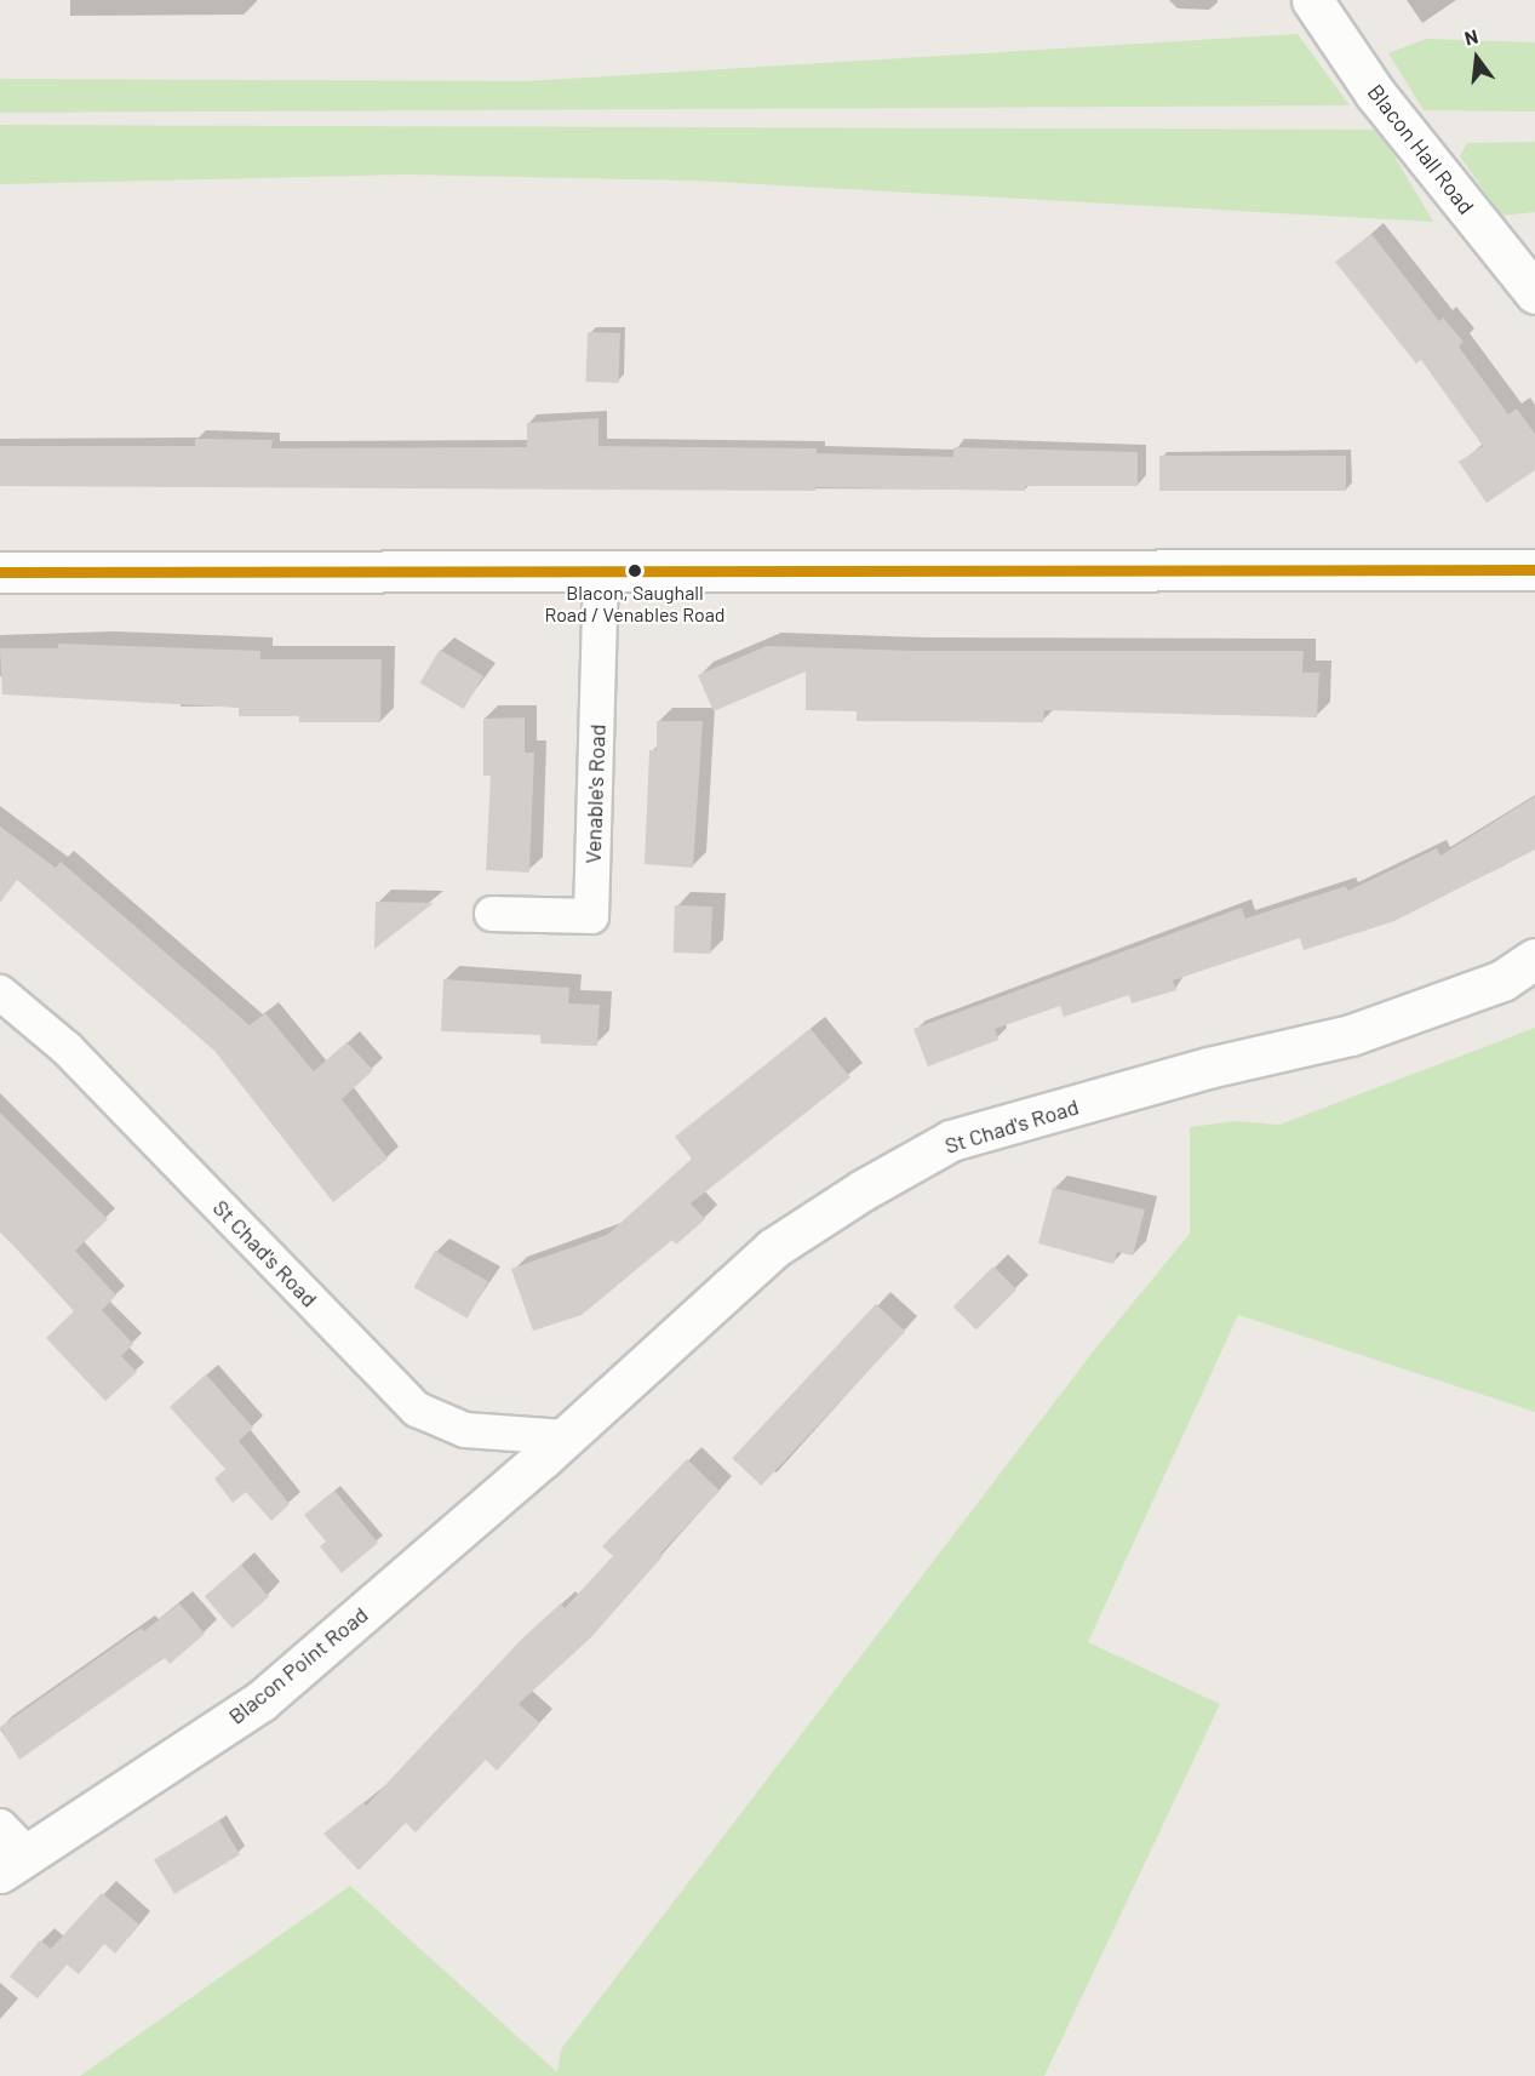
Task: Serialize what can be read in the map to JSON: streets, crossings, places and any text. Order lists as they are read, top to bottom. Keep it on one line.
{"streets":{"street":["Blacon Hall Road","Venable's Road","St Chad's Road","Blacon Point Road"]},"crossings":[["St Chad's Road","Blacon Point Road"]],"places":["Blacon, Saughall Road / Venables Road"],"north":"top"}
